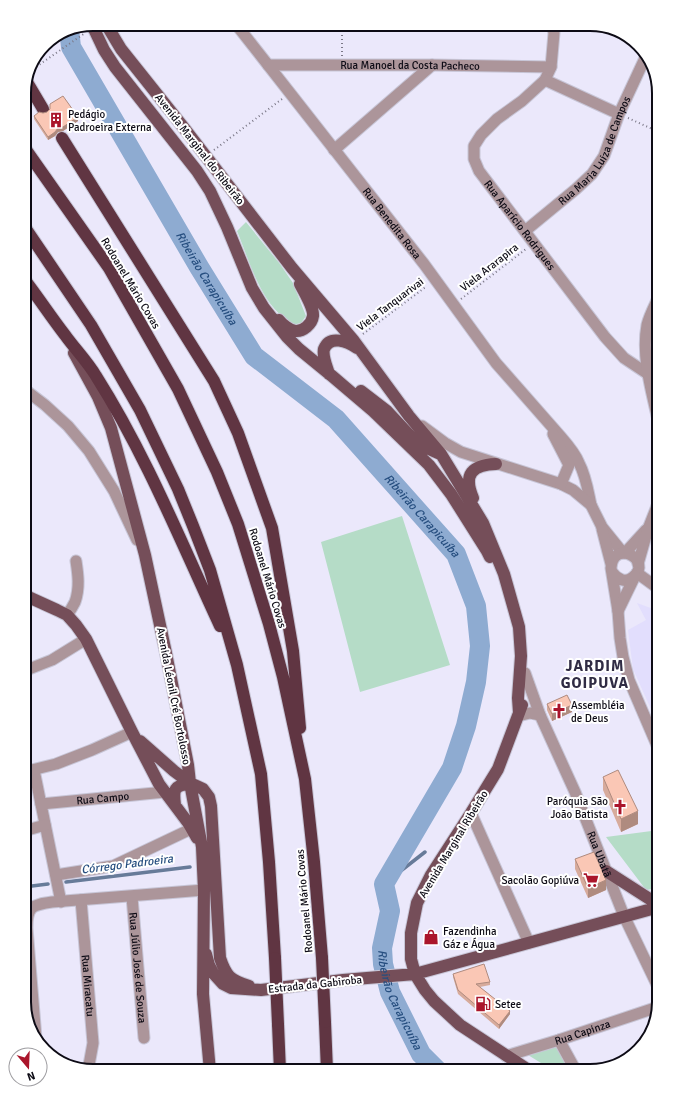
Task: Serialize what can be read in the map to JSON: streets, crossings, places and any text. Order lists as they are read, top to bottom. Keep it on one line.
{"streets":{"highway":["Rodoanel Mário Covas"],"main road":["Avenida Marginal do Ribeirão","Avenida Léonil Cré Bortolosso","Avenida Marginal Ribeirão","Estrada da Gabiroba"],"street":["Rua Manoel da Costa Pacheco","Rua Maria Luiza de Campos","Rua Benedita Rosa","Rua Aparício Rodrigues","Rua Campo","Rua Ubatã","Rua Júlio José de Souza","Rua Miracatu","Rua Capinza"],"path":["Viela Ararapira","Viela Tanquarivai"]},"crossings":[["Rua Manoel da Costa Pacheco","Rua Benedita Rosa"],["Rua Manoel da Costa Pacheco","Rua Aparício Rodrigues"],["Avenida Marginal do Ribeirão","Viela Tanquarivai"],["Rua Maria Luiza de Campos","Rua Aparício Rodrigues"],["Rua Benedita Rosa","Viela Ararapira"],["Rua Benedita Rosa","Viela Tanquarivai"],["Rua Aparício Rodrigues","Viela Ararapira"],["Avenida Léonil Cré Bortolosso","Estrada da Gabiroba"],["Avenida Marginal Ribeirão","Estrada da Gabiroba"],["Avenida Marginal Ribeirão","Rua Capinza"],["Rua Ubatã","Estrada da Gabiroba"]],"districts":["JARDIM GOIPUVA"],"water":["Ribeirão Carapicuíba","Córrego Padroeira"],"places":{"building":["Pedágio Padroeira Externa"],"church":["Assembléia de Deus","Paróquia São João Batista"],"supermarket":["Sacolão Gopiúva"],"shop":["Fazendinha Gáz e Água"],"fuel station":["Setee"]},"north":"bottom"}
